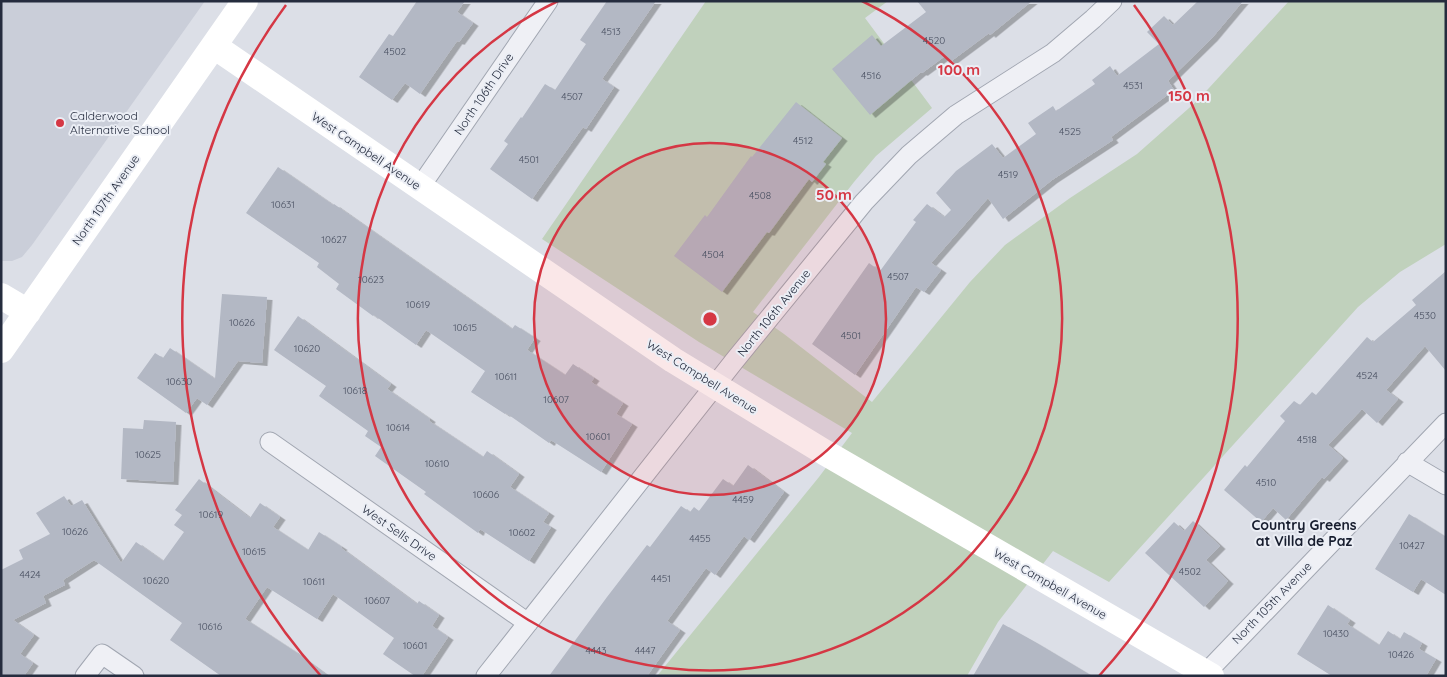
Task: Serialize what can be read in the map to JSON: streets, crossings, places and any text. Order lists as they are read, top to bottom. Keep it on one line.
{"streets":{"street":["North 106th Drive","West Campbell Avenue","North 107th Avenue","North 106th Avenue","West Sells Drive","North 105th Avenue"]},"crossings":[["North 106th Drive","West Campbell Avenue"],["West Campbell Avenue","North 107th Avenue"],["West Campbell Avenue","North 106th Avenue"],["West Campbell Avenue","North 105th Avenue"],["North 106th Avenue","West Sells Drive"]],"districts":["Country Greens at Villa de Paz"],"places":["Calderwood Alternative School"],"house_numbers":["4513","4520","4502","4516","4531","4507","4525","4512","4501","4519","4508","10631","10627","4504","4507","10623","10619","4530","10626","10615","4501","10620","4524","10611","10630","10618","10607","10614","10601","4518","10625","10610","4510","10606","4459","10619","10626","10602","4455","10427","10615","4502","4424","4451","10620","10611","10607","10616","10430","10601","4443","4447","10426"],"rings":["100 m","150 m","50 m"]}
